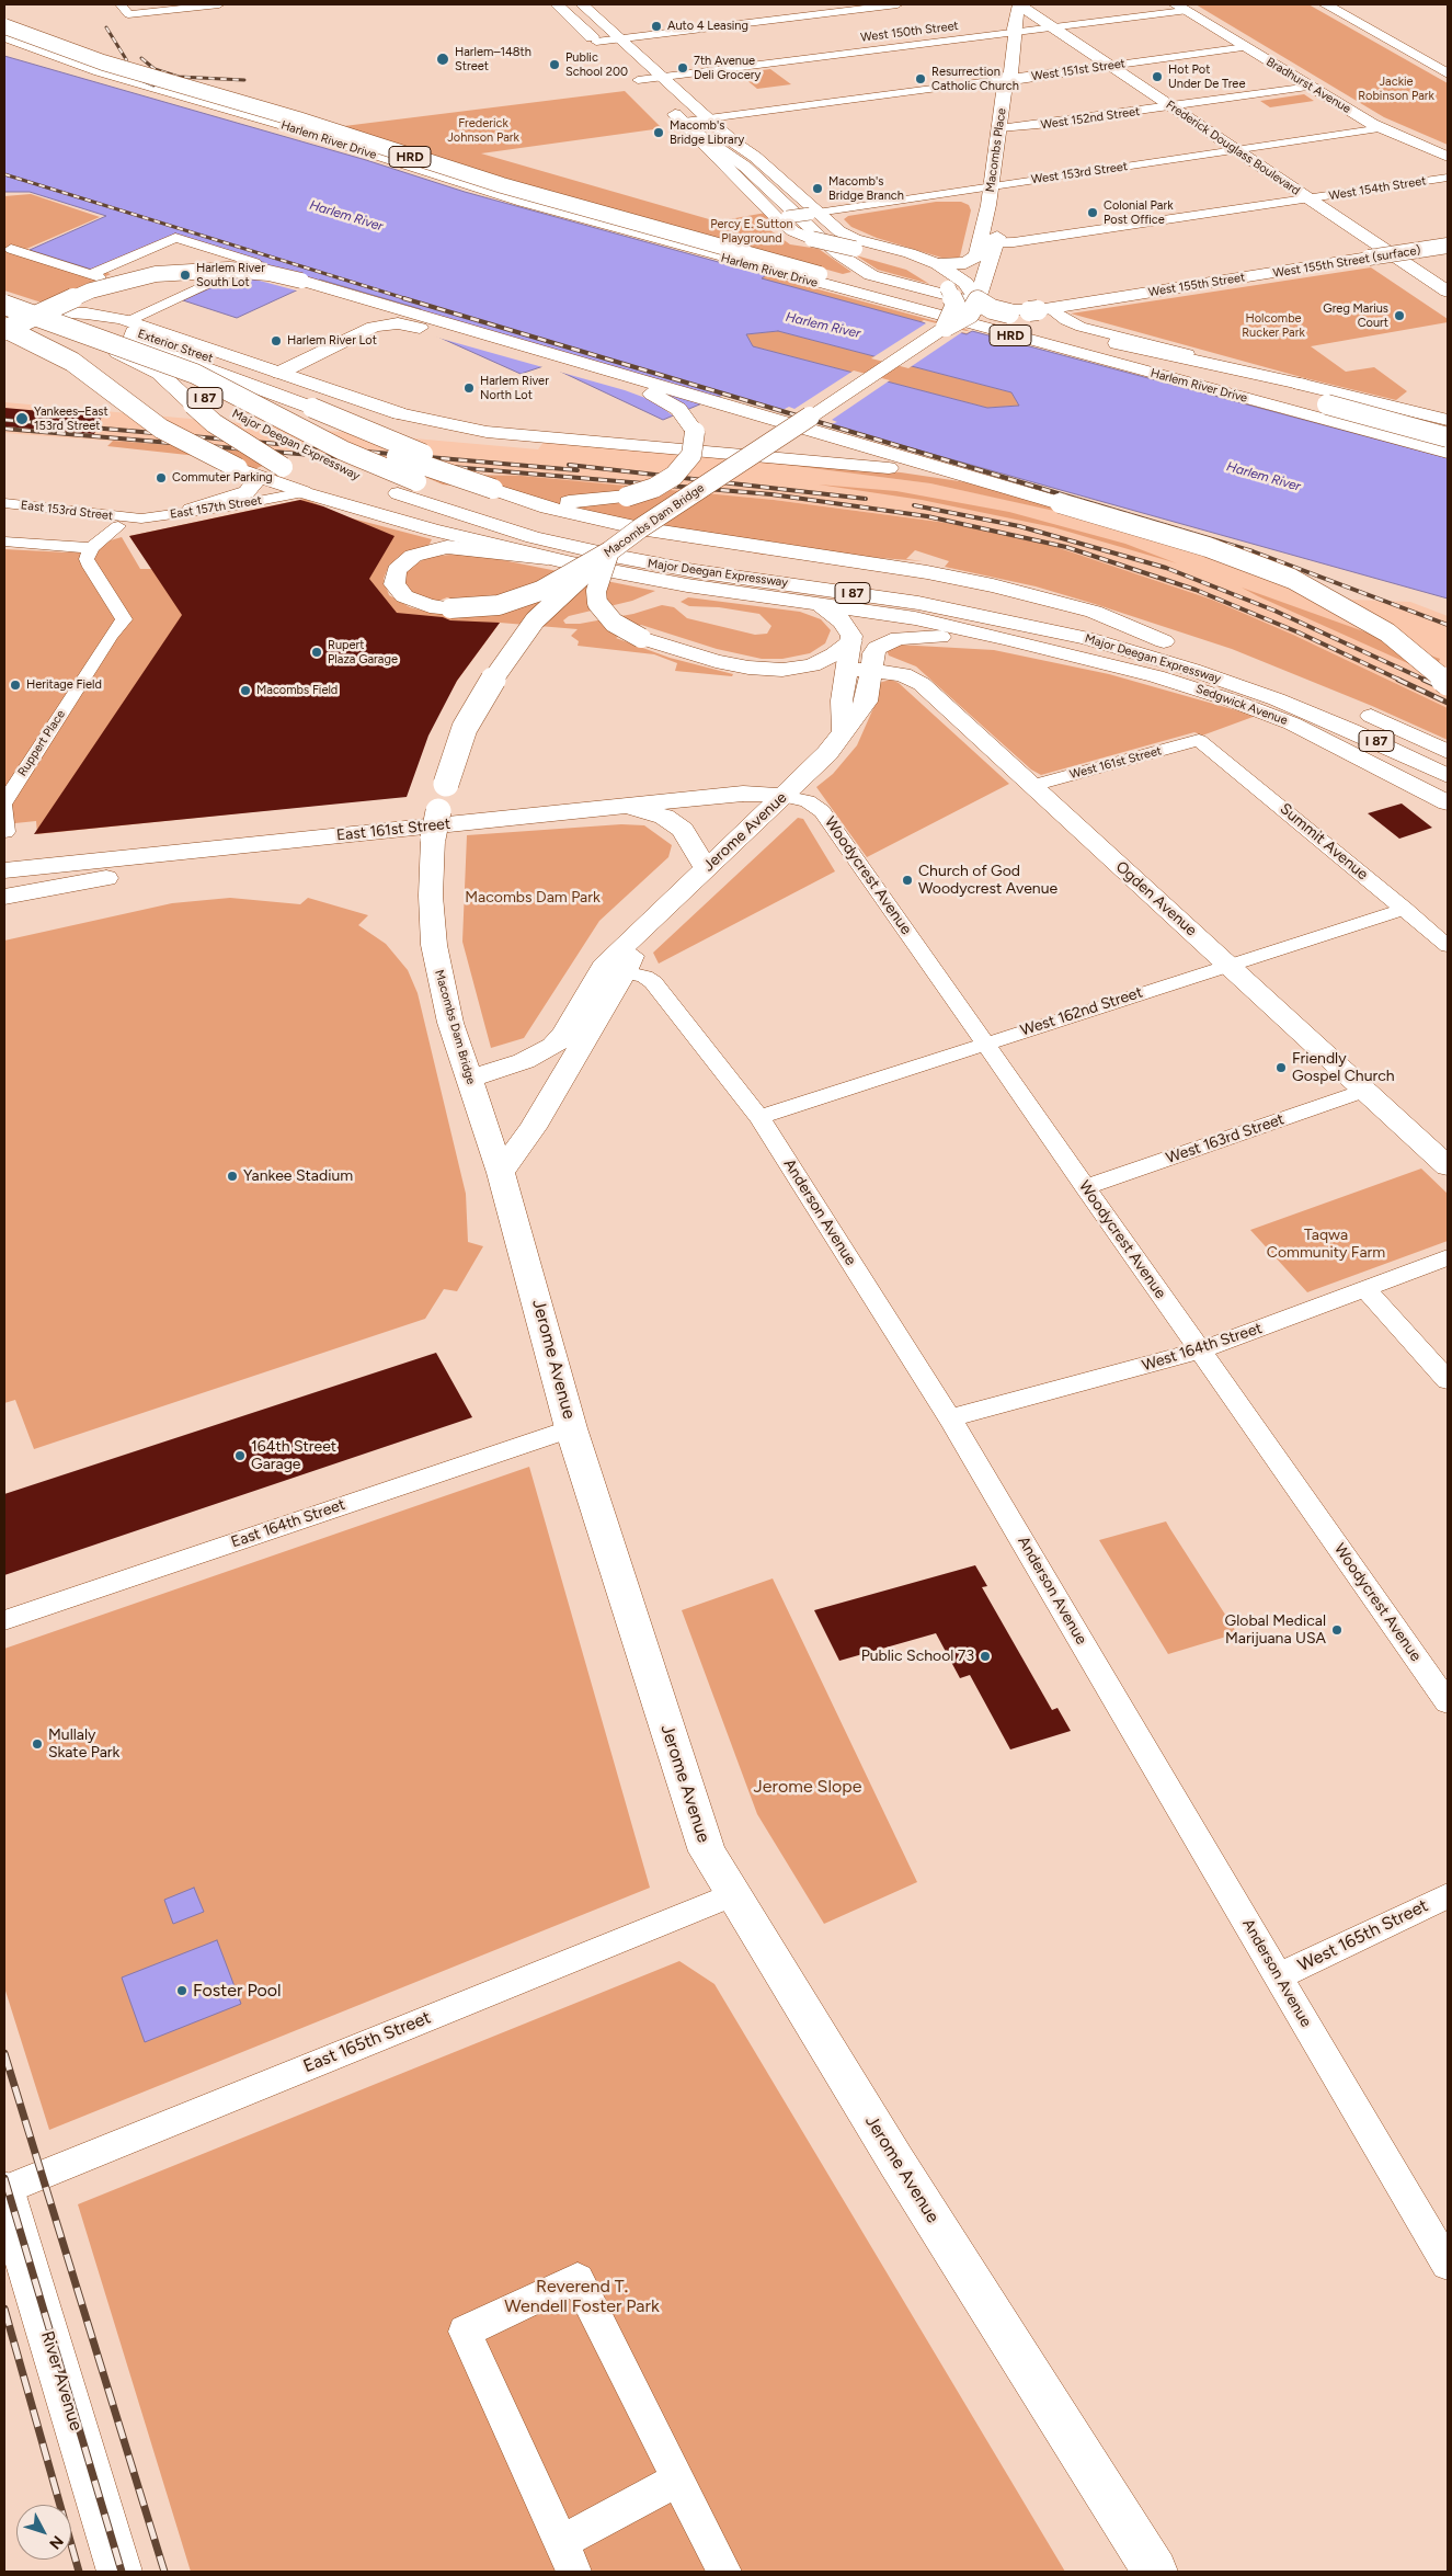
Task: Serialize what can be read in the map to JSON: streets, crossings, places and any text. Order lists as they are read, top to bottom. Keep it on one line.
{"streets":{"main road":["West 151st Street","Bradhurst Avenue","Harlem River Drive","Frederick Douglass Boulevard","Macombs Place","HRD","West 155th Street (surface)","West 155th Street","Exterior Street","I 87","Major Deegan Expressway","Macombs Dam Bridge","Sedgwick Avenue","East 161st Street","Jerome Avenue","Ogden Avenue","River Avenue"],"street":["West 150th Street","West 152nd Street","West 153rd Street","West 154th Street","East 157th Street","East 153rd Street","Ruppert Place","West 161st Street","Summit Avenue","Woodycrest Avenue","West 162nd Street","West 163rd Street","Anderson Avenue","West 164th Street","East 164th Street","West 165th Street","East 165th Street"]},"crossings":[["West 150th Street","Bradhurst Avenue"],["West 150th Street","Frederick Douglass Boulevard"],["West 150th Street","Macombs Place"],["West 151st Street","Bradhurst Avenue"],["West 151st Street","Frederick Douglass Boulevard"],["West 151st Street","Macombs Place"],["Bradhurst Avenue","West 152nd Street"],["Bradhurst Avenue","West 153rd Street"],["West 152nd Street","Frederick Douglass Boulevard"],["West 152nd Street","Macombs Place"],["Harlem River Drive","West 155th Street (surface)"],["Harlem River Drive","West 155th Street"],["Frederick Douglass Boulevard","Macombs Place"],["Frederick Douglass Boulevard","West 153rd Street"],["Frederick Douglass Boulevard","West 154th Street"],["Frederick Douglass Boulevard","West 155th Street (surface)"],["Macombs Place","West 153rd Street"],["Macombs Place","West 154th Street"],["Macombs Place","West 155th Street"],["West 155th Street (surface)","West 155th Street"],["West 155th Street","Macombs Dam Bridge"],["Exterior Street","Major Deegan Expressway"],["Major Deegan Expressway","East 157th Street"],["Major Deegan Expressway","Sedgwick Avenue"],["Major Deegan Expressway","Jerome Avenue"],["East 157th Street","East 153rd Street"],["Macombs Dam Bridge","East 161st Street"],["Macombs Dam Bridge","Jerome Avenue"],["Sedgwick Avenue","Jerome Avenue"],["Ruppert Place","East 161st Street"],["West 161st Street","Summit Avenue"],["West 161st Street","Ogden Avenue"],["East 161st Street","Jerome Avenue"],["East 161st Street","Woodycrest Avenue"],["Jerome Avenue","Woodycrest Avenue"],["Jerome Avenue","Ogden Avenue"],["Jerome Avenue","Anderson Avenue"],["Jerome Avenue","East 164th Street"],["Jerome Avenue","East 165th Street"],["Summit Avenue","West 162nd Street"],["Woodycrest Avenue","West 162nd Street"],["Woodycrest Avenue","West 163rd Street"],["Woodycrest Avenue","West 164th Street"],["Ogden Avenue","West 162nd Street"],["Ogden Avenue","West 163rd Street"],["West 162nd Street","Anderson Avenue"],["Anderson Avenue","West 164th Street"],["Anderson Avenue","West 165th Street"],["East 165th Street","River Avenue"]],"water":["Harlem River"],"parks":["Jackie Robinson Park","Frederick Johnson Park","Percy E. Sutton Playground","Holcombe Rucker Park","Macombs Dam Park","Taqwa Community Farm","Jerome Slope","Reverend T. Wendell Foster Park"],"places":["Auto 4 Leasing","Harlem–148th Street","Public School 200","7th Avenue Deli Grocery","Hot Pot Under De Tree","Resurrection Catholic Church","Macomb's Bridge Library","Macomb's Bridge Branch","Colonial Park Post Office","Harlem River South Lot","Greg Marius Court","Harlem River Lot","Harlem River North Lot","Yankees–East 153rd Street","Commuter Parking","Rupert Plaza Garage","Heritage Field","Macombs Field","Church of God Woodycrest Avenue","Friendly Gospel Church","Yankee Stadium","164th Street Garage","Global Medical Marijuana USA","Public School 73","Mullaly Skate Park","Foster Pool"],"north":"bottom right"}
